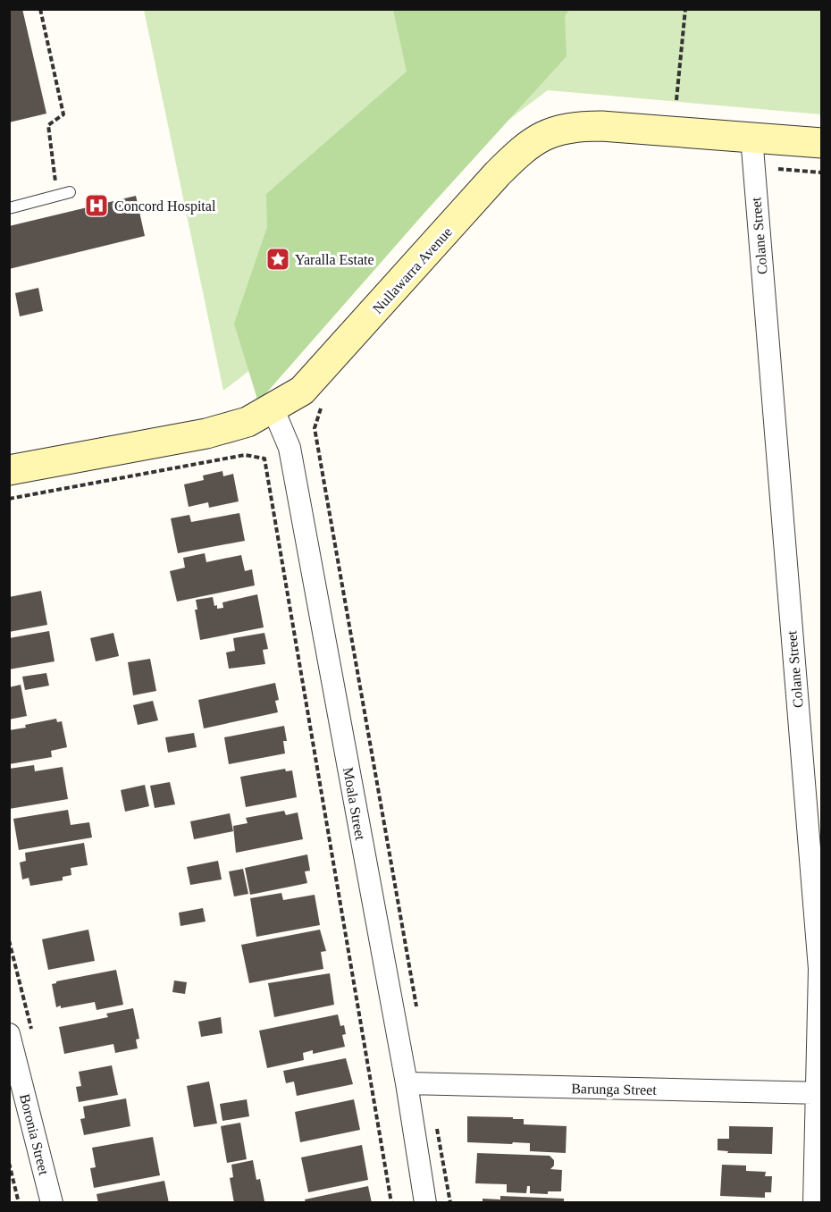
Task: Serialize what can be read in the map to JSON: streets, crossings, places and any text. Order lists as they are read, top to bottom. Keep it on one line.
{"streets":{"main road":["Nullawarra Avenue"],"street":["Colane Street","Moala Street","Barunga Street","Boronia Street"]},"crossings":[["Colane Street","Nullawarra Avenue"],["Colane Street","Barunga Street"],["Nullawarra Avenue","Moala Street"],["Moala Street","Barunga Street"]],"places":{"hospital":["Concord Hospital"],"place":["Yaralla Estate"]}}
